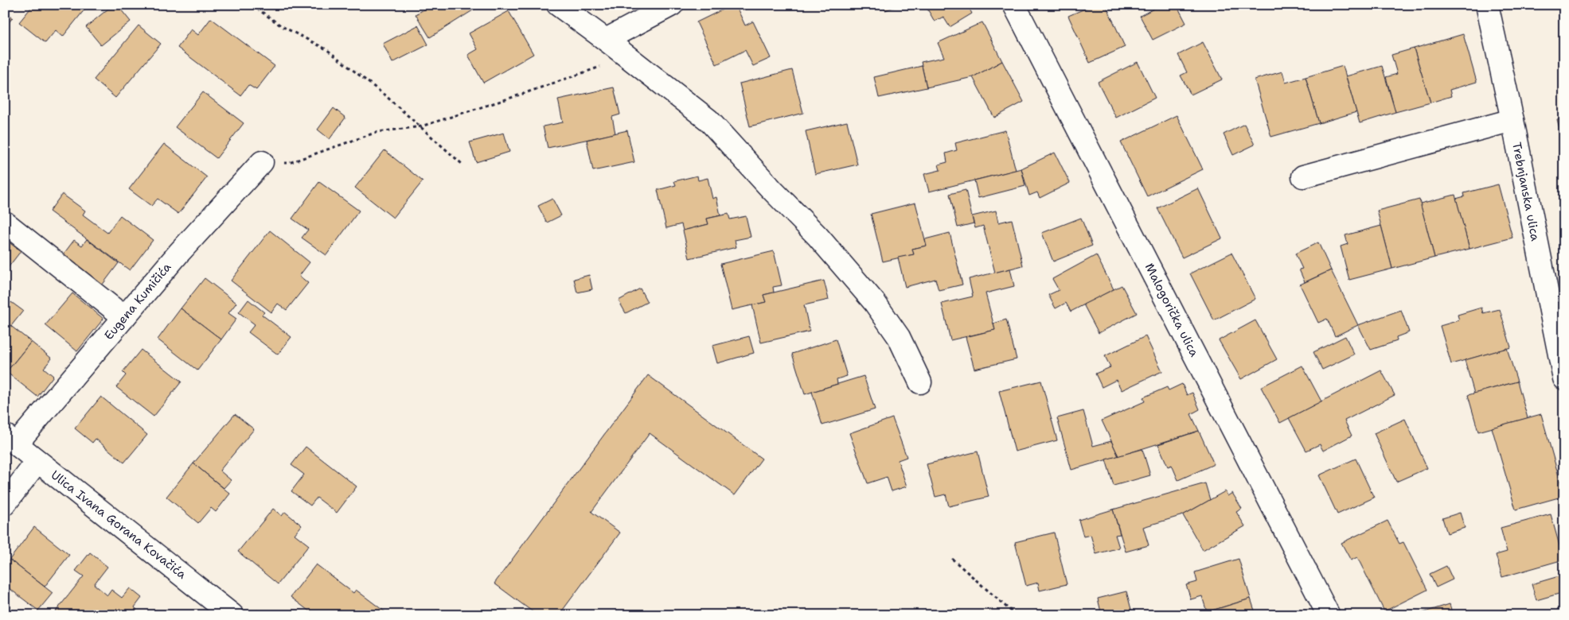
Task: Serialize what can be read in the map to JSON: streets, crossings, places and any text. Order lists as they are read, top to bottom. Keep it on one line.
{"streets":{"street":["Trebnjanska ulica","Eugena Kumičića","Malogorička ulica","Ulica Ivana Gorana Kovačića"]},"crossings":[["Eugena Kumičića","Ulica Ivana Gorana Kovačića"]]}
